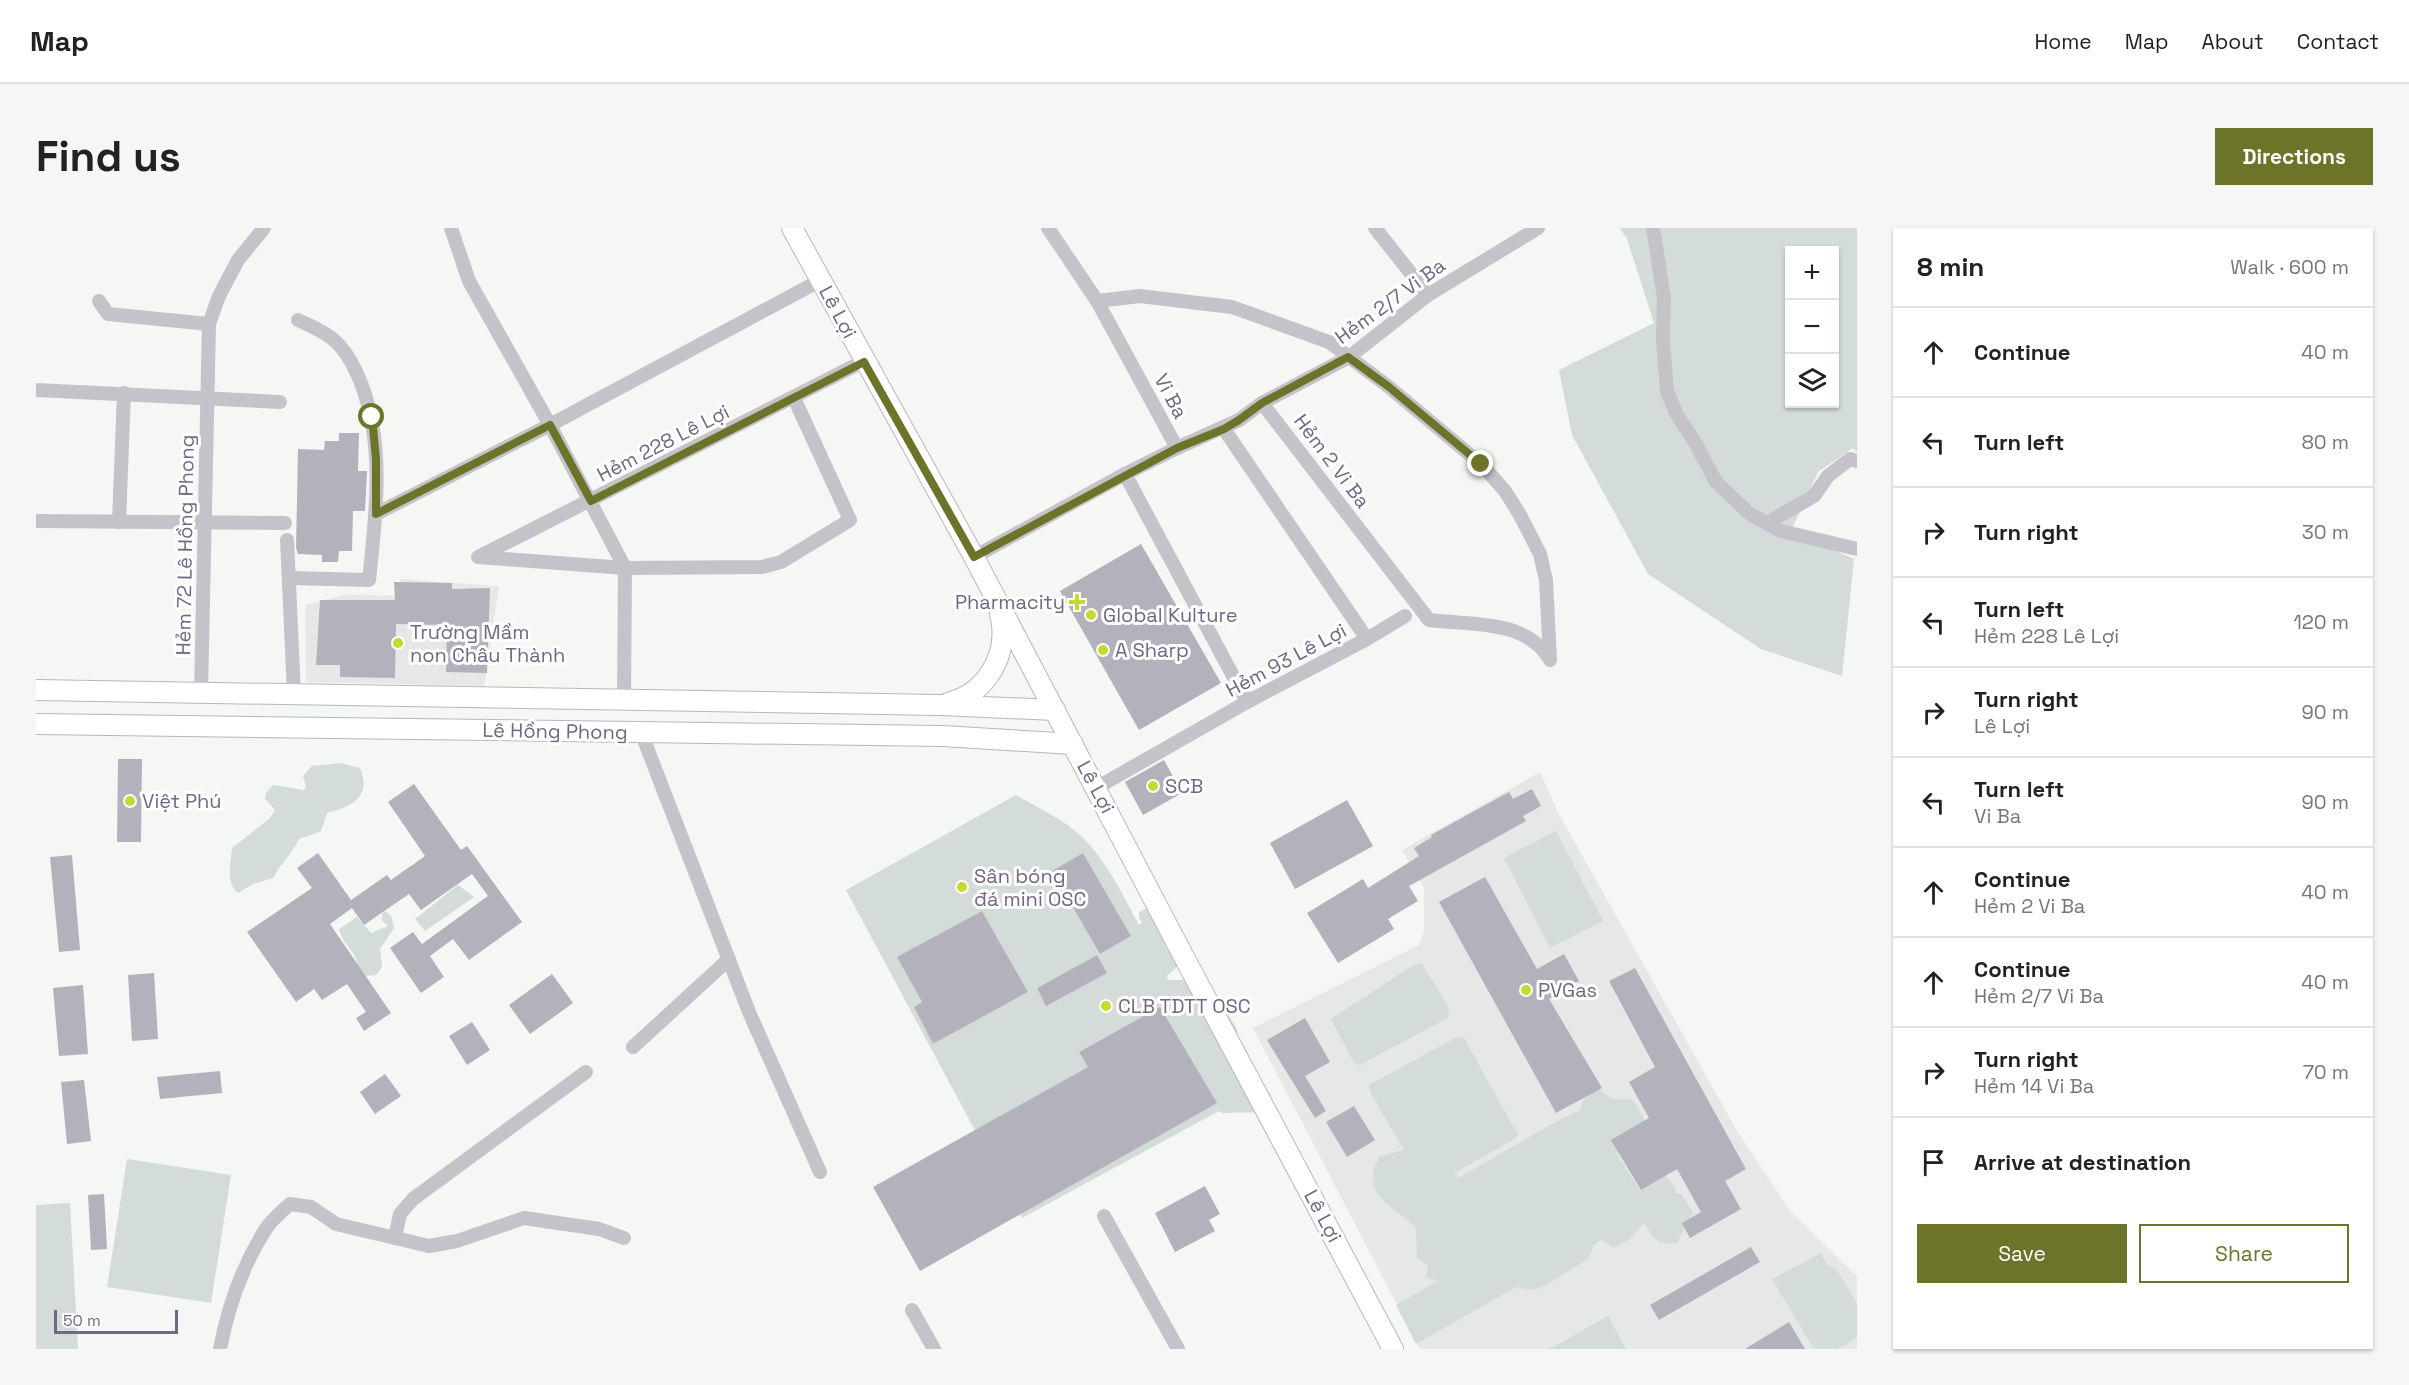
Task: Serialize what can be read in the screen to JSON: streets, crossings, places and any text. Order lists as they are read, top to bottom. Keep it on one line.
{"streets":{"main road":["Lê Lợi","Lê Hồng Phong"],"street":["Hẻm 2/7 Vi Ba","Vi Ba","Hẻm 228 Lê Lợi","Hẻm 2 Vi Ba","Hẻm 72 Lê Hồng Phong","Hẻm 93 Lê Lợi"]},"crossings":[["Hẻm 2/7 Vi Ba","Hẻm 2 Vi Ba"],["Lê Lợi","Vi Ba"],["Lê Lợi","Hẻm 228 Lê Lợi"],["Lê Lợi","Hẻm 93 Lê Lợi"],["Lê Lợi","Lê Hồng Phong"],["Hẻm 72 Lê Hồng Phong","Lê Hồng Phong"]],"places":{"health":["Pharmacity"],"other":["Global Kulture","Trường Mầm non Châu Thành","A Sharp","SCB","Việt Phú","Sân bóng đá mini OSC","PVGas","CLB TDTT OSC"]},"scale_bar":"50 m","page":{"header":"Map","nav":["Home","Map","About","Contact"],"buttons":["Directions",["Save","Share"]],"title":"Find us","heading":["8 min","Walk · 600 m"],"map_buttons":["+","−"],"list":[["Continue","40 m"],["Turn left","80 m"],["Turn right","30 m"],["Turn left","Hẻm 228 Lê Lợi","120 m"],["Turn right","Lê Lợi","90 m"],["Turn left","Vi Ba","90 m"],["Continue","Hẻm 2 Vi Ba","40 m"],["Continue","Hẻm 2/7 Vi Ba","40 m"],["Turn right","Hẻm 14 Vi Ba","70 m"],"Arrive at destination"],"scale":"50 m"}}
